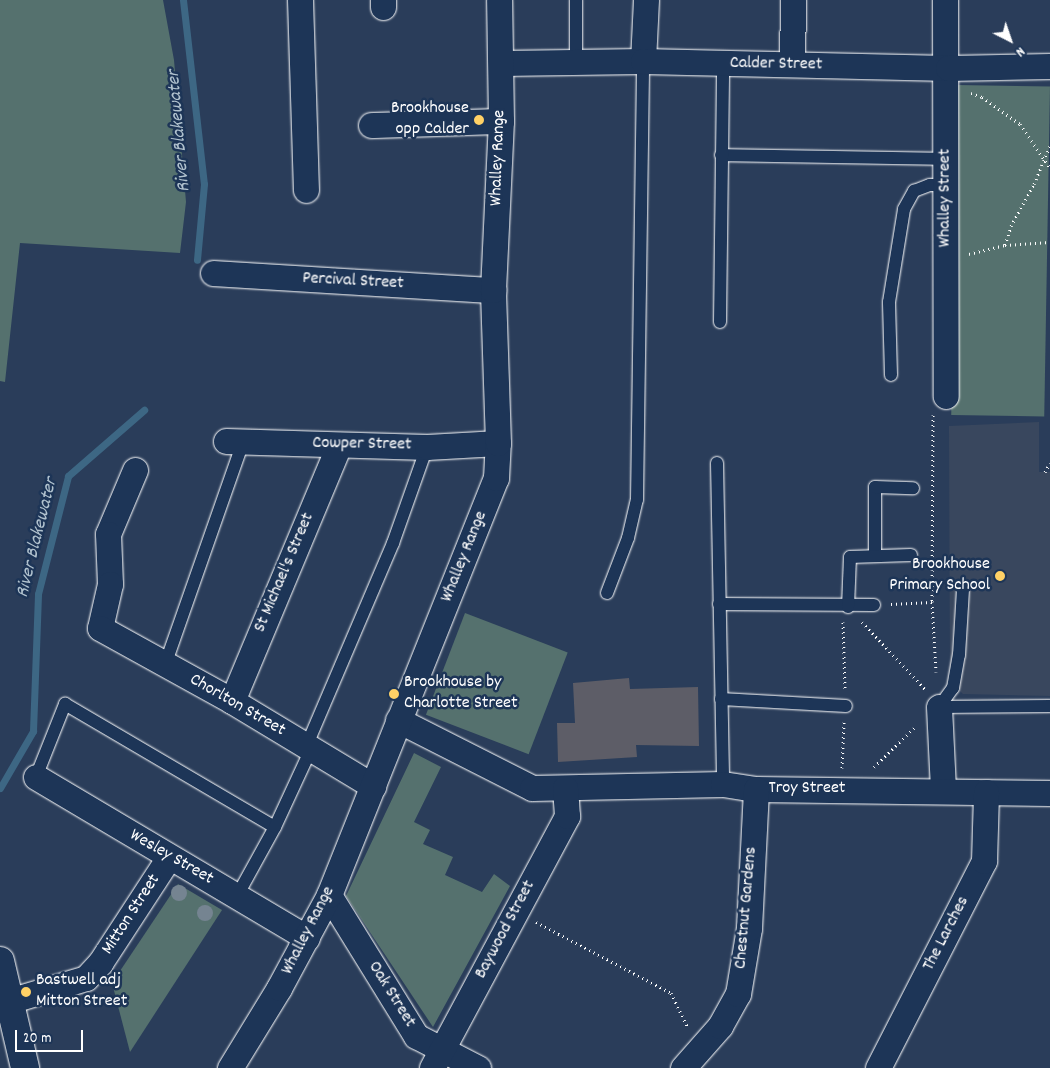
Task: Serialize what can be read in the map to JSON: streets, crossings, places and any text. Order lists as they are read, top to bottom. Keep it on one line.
{"streets":{"street":["Calder Street","Whalley Range","Whalley Street","Percival Street","Cowper Street","St Michael's Street","Chorlton Street","Troy Street","Wesley Street","Chestnut Gardens","Mitton Street","Baywood Street","The Larches","Oak Street"]},"crossings":[["Calder Street","Whalley Range"],["Calder Street","Whalley Street"],["Whalley Range","Percival Street"],["Whalley Range","Cowper Street"],["Whalley Range","Chorlton Street"],["Whalley Range","Troy Street"],["Whalley Range","Wesley Street"],["Whalley Range","Oak Street"],["Cowper Street","St Michael's Street"],["St Michael's Street","Chorlton Street"],["Troy Street","Chestnut Gardens"],["Troy Street","Baywood Street"],["Troy Street","The Larches"],["Wesley Street","Mitton Street"],["Baywood Street","Oak Street"]],"water":["River Blakewater"],"places":["Brookhouse opp Calder","Brookhouse Primary School","Brookhouse by Charlotte Street","Bastwell adj Mitton Street"],"scale_bar":"20 m","north":"bottom right"}
